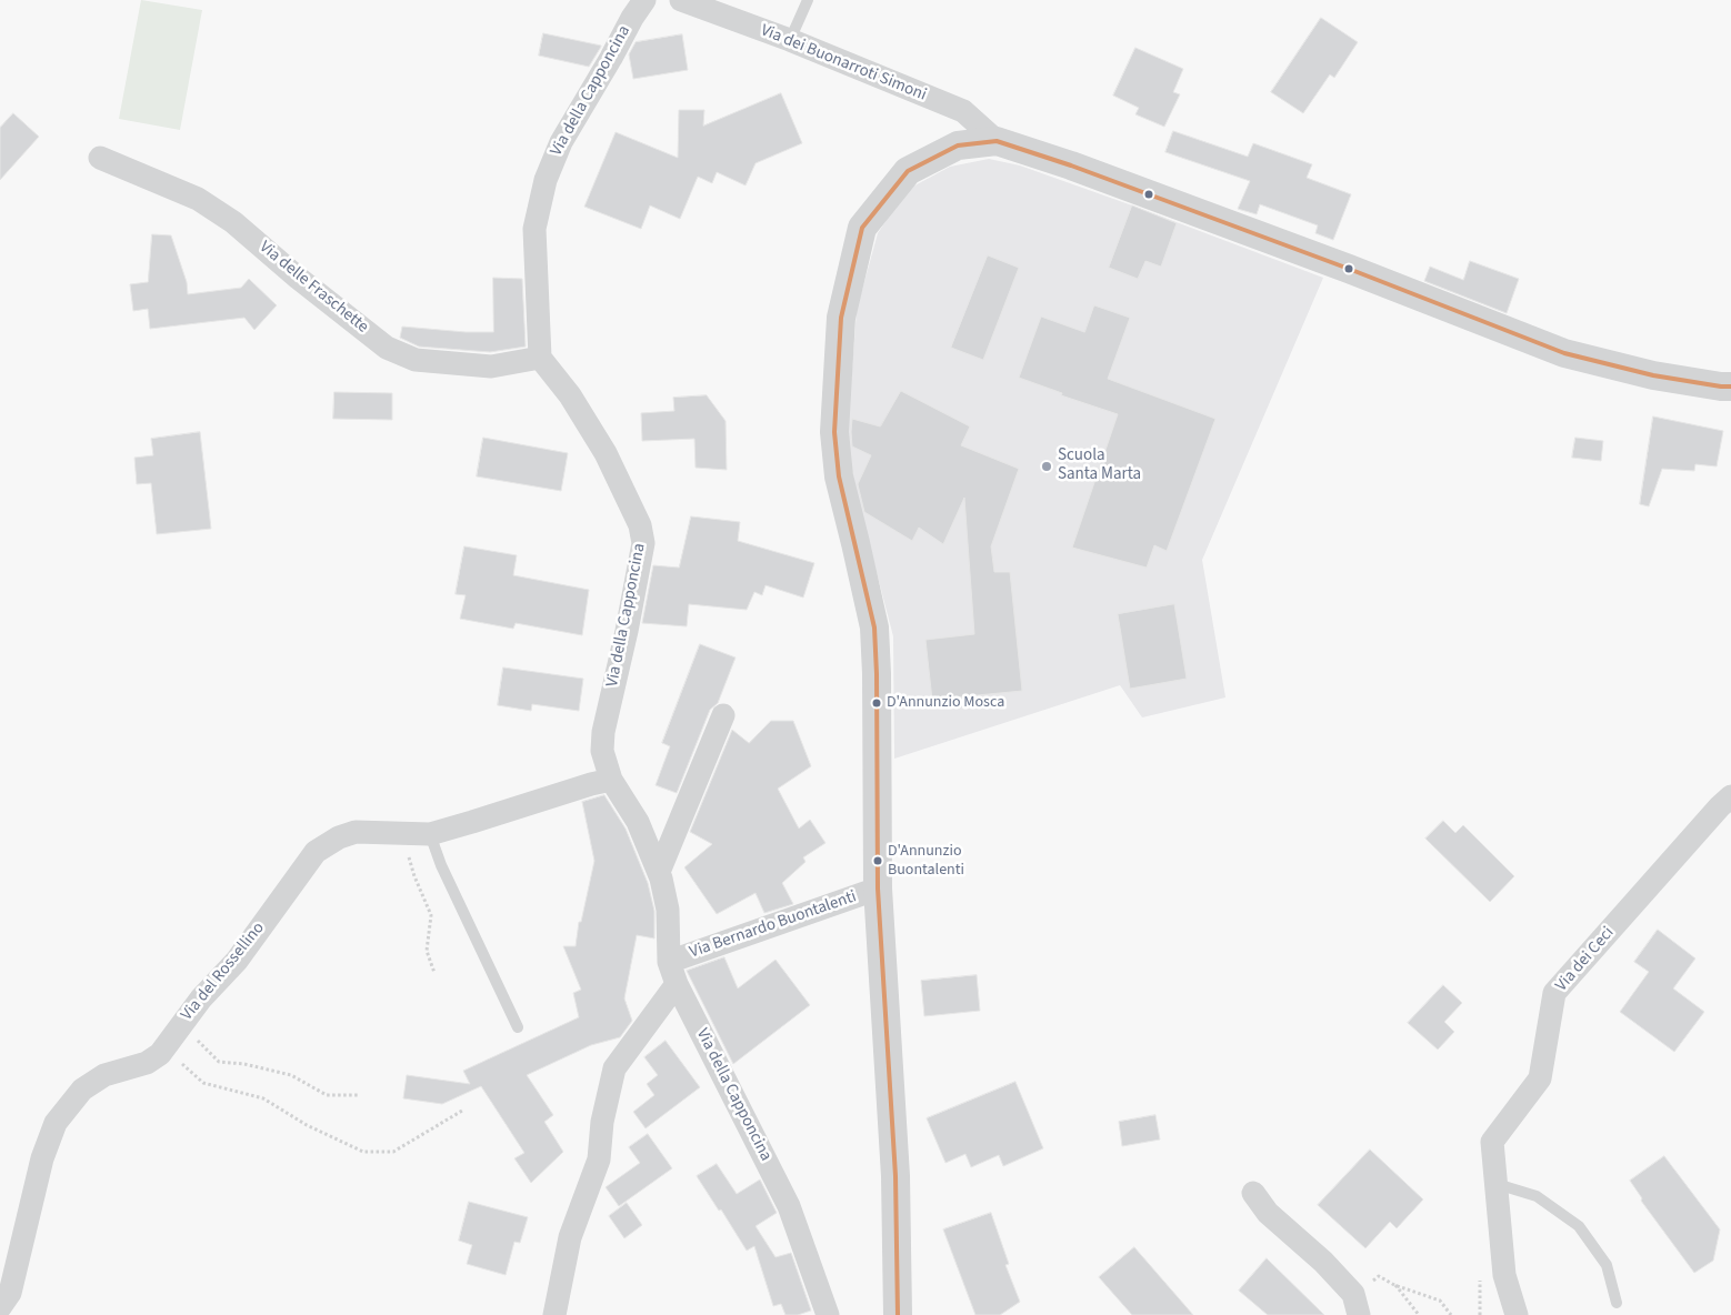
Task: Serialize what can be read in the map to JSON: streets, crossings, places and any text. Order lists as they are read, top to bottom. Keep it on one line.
{"streets":{"street":["Via dei Buonarroti Simoni","Via della Capponcina","Via delle Fraschette","Via Bernardo Buontalenti","Via dei Ceci","Via del Rossellino"]},"crossings":[["Via della Capponcina","Via delle Fraschette"],["Via della Capponcina","Via Bernardo Buontalenti"],["Via della Capponcina","Via del Rossellino"]],"places":["Scuola Santa Marta","D'Annunzio Mosca","D'Annunzio Buontalenti"]}
